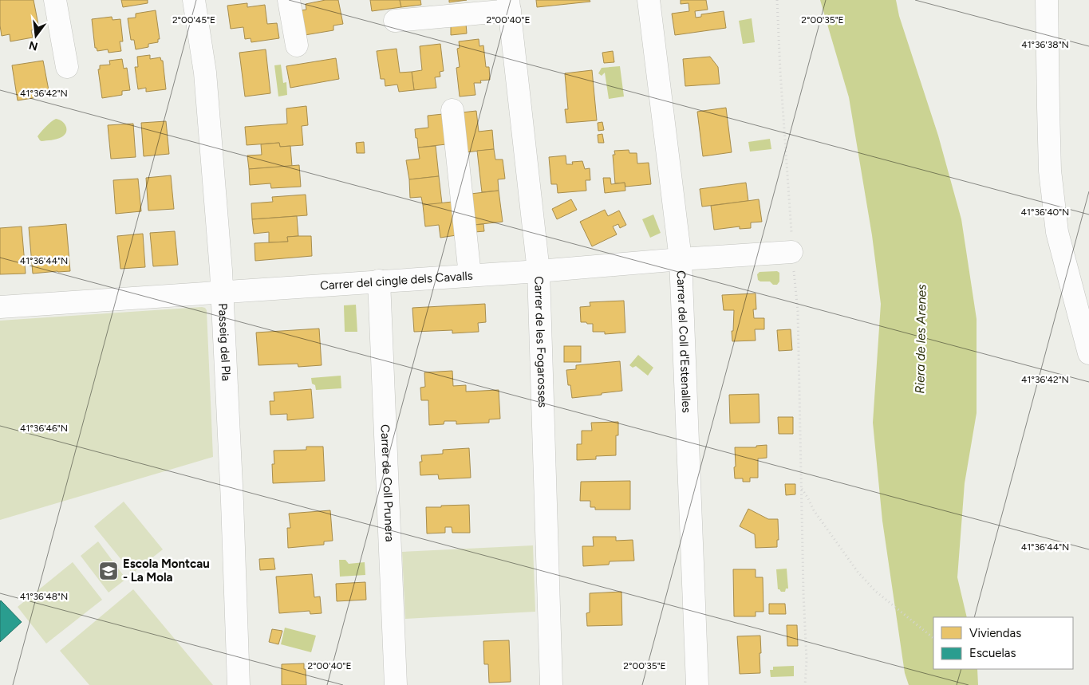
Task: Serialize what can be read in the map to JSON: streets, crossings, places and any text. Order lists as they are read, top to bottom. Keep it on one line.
{"streets":{"street":["Carrer del cingle dels Cavalls","Carrer del Coll d'Estenalles","Passeig del Pla","Carrer de les Fogarosses","Carrer de Coll Prunera"]},"crossings":[["Carrer del cingle dels Cavalls","Carrer del Coll d'Estenalles"],["Carrer del cingle dels Cavalls","Passeig del Pla"],["Carrer del cingle dels Cavalls","Carrer de les Fogarosses"],["Carrer del cingle dels Cavalls","Carrer de Coll Prunera"]],"water":["Riera de les Arenes"],"places":{"school or university":["Escola Montcau - La Mola"]},"legend":["Viviendas","Escuelas"],"north":"bottom","coordinates":["2°00'45\"E","2°00'40\"E","2°00'35\"E","41°36'38\"N","41°36'42\"N","41°36'40\"N","41°36'44\"N","41°36'46\"N","41°36'48\"N"]}
